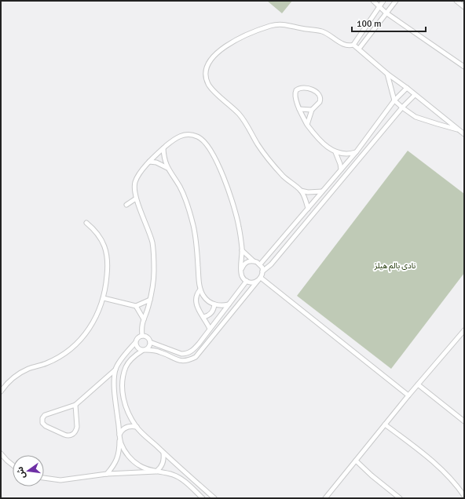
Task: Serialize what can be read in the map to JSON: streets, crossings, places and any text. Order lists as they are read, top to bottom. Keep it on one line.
{"parks":["نادى بالم هيلز"],"scale_bar":"100 m","north":"left"}
